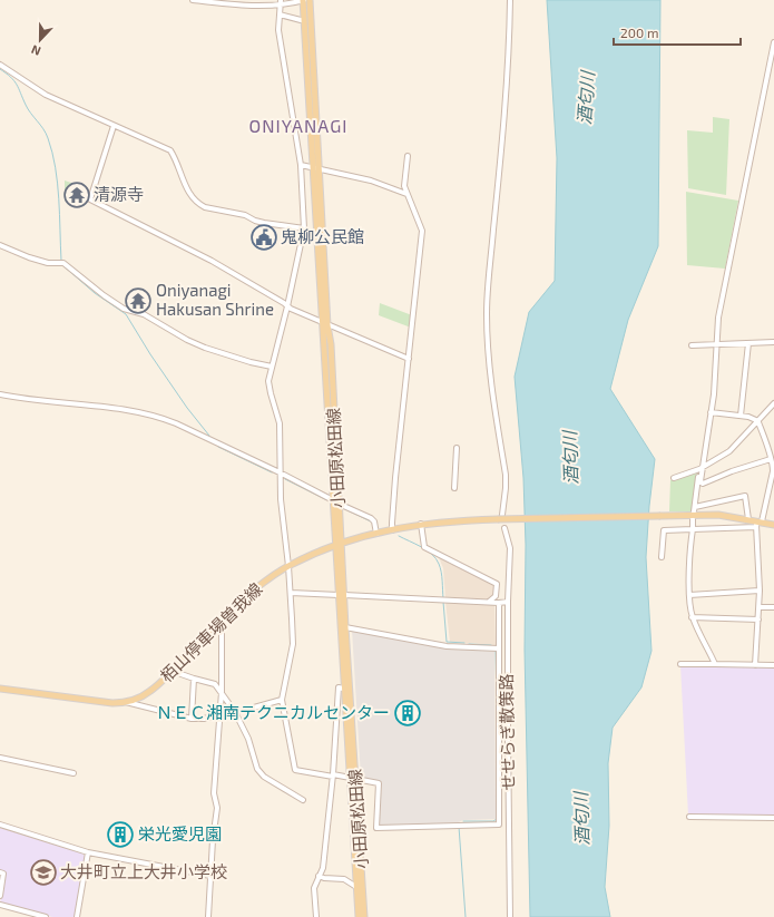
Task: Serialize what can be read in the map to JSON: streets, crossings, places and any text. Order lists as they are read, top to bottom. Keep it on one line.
{"streets":{"main road":["小田原松田線","栢山停車場曽我線"],"street":["せせらぎ散策路"]},"crossings":[["小田原松田線","栢山停車場曽我線"]],"districts":["ONIYANAGI"],"water":["酒匂川"],"places":{"temple":["清源寺","Oniyanagi Hakusan Shrine"],"public building":["鬼柳公民館"],"building":["ＮＥＣ湘南テクニカルセンター","栄光愛児園"],"school or university":["大井町立上大井小学校"]},"scale_bar":"200 m","north":"bottom"}
